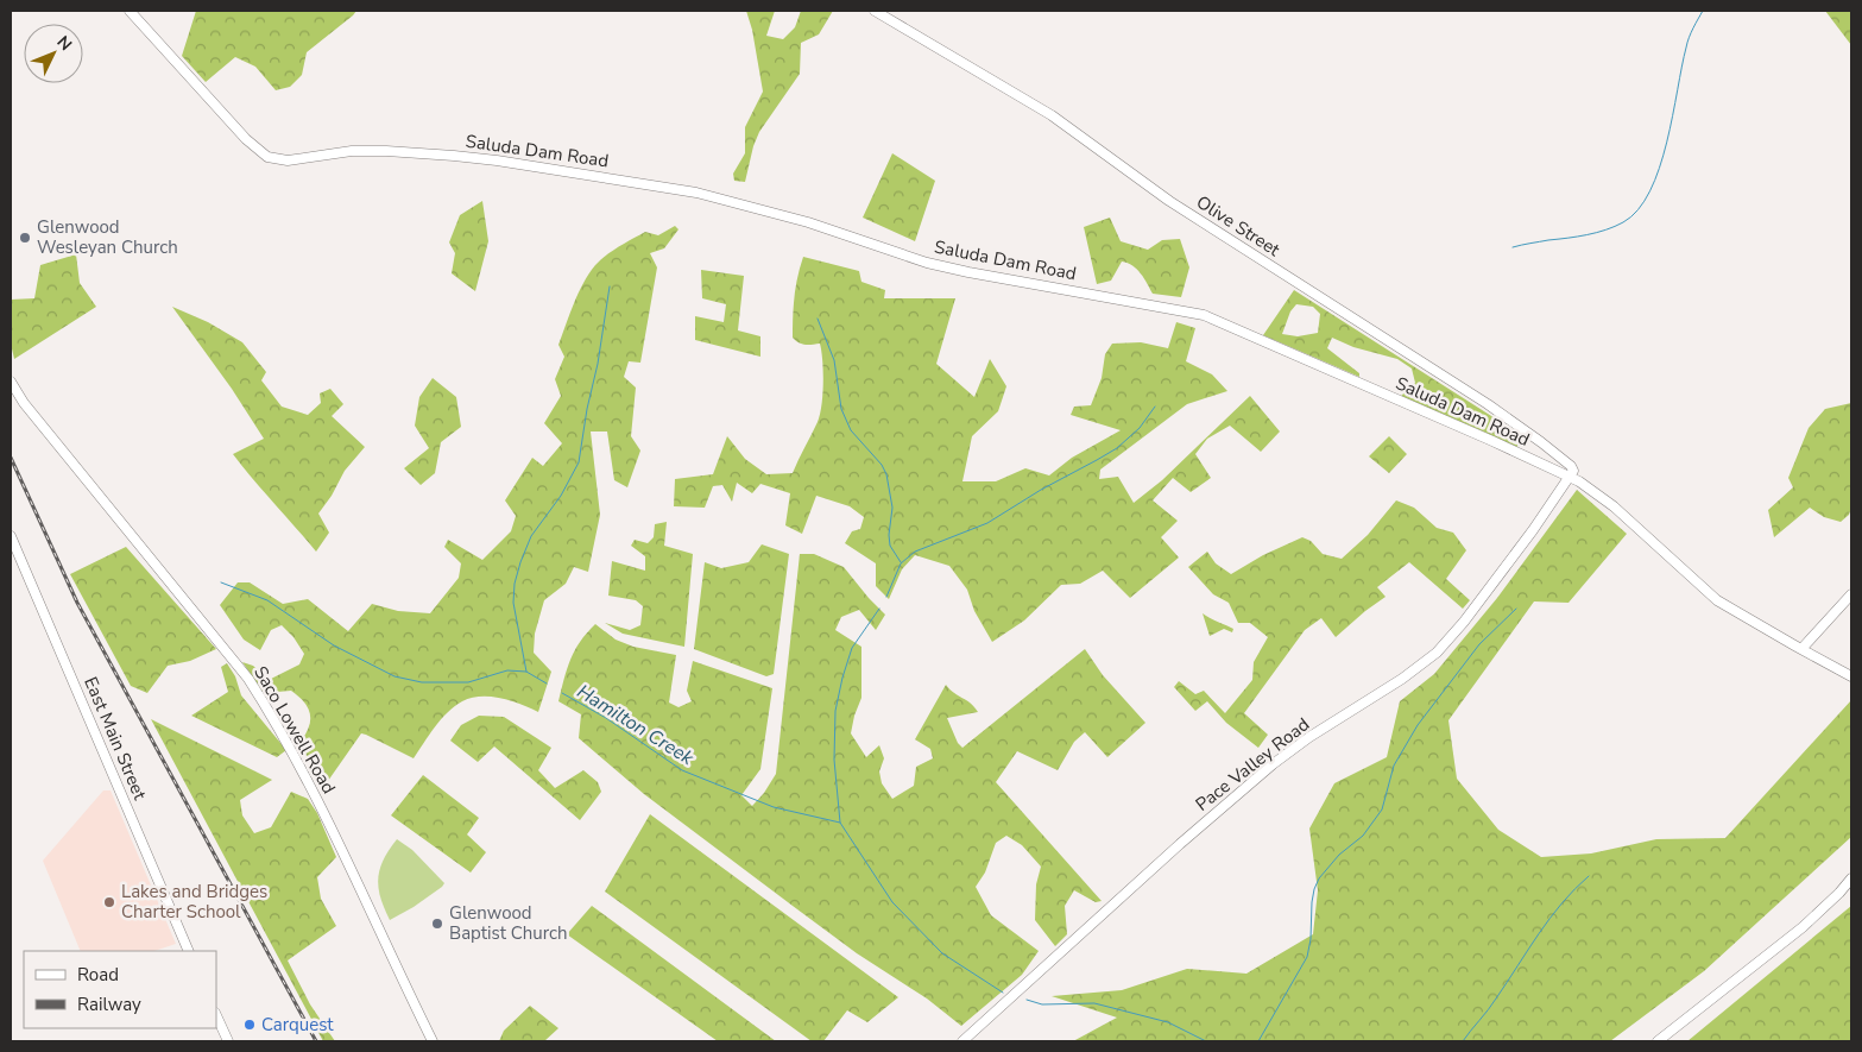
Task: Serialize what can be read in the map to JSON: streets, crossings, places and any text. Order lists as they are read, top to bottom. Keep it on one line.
{"streets":{"street":["Saluda Dam Road","Olive Street","Saco Lowell Road","East Main Street","Pace Valley Road"]},"crossings":[["Saluda Dam Road","Olive Street"],["Saluda Dam Road","Pace Valley Road"],["Olive Street","Pace Valley Road"]],"water":["Hamilton Creek"],"places":["Glenwood Wesleyan Church","Lakes and Bridges Charter School","Glenwood Baptist Church","Carquest"],"legend":["Road","Railway"],"north":"top right"}
